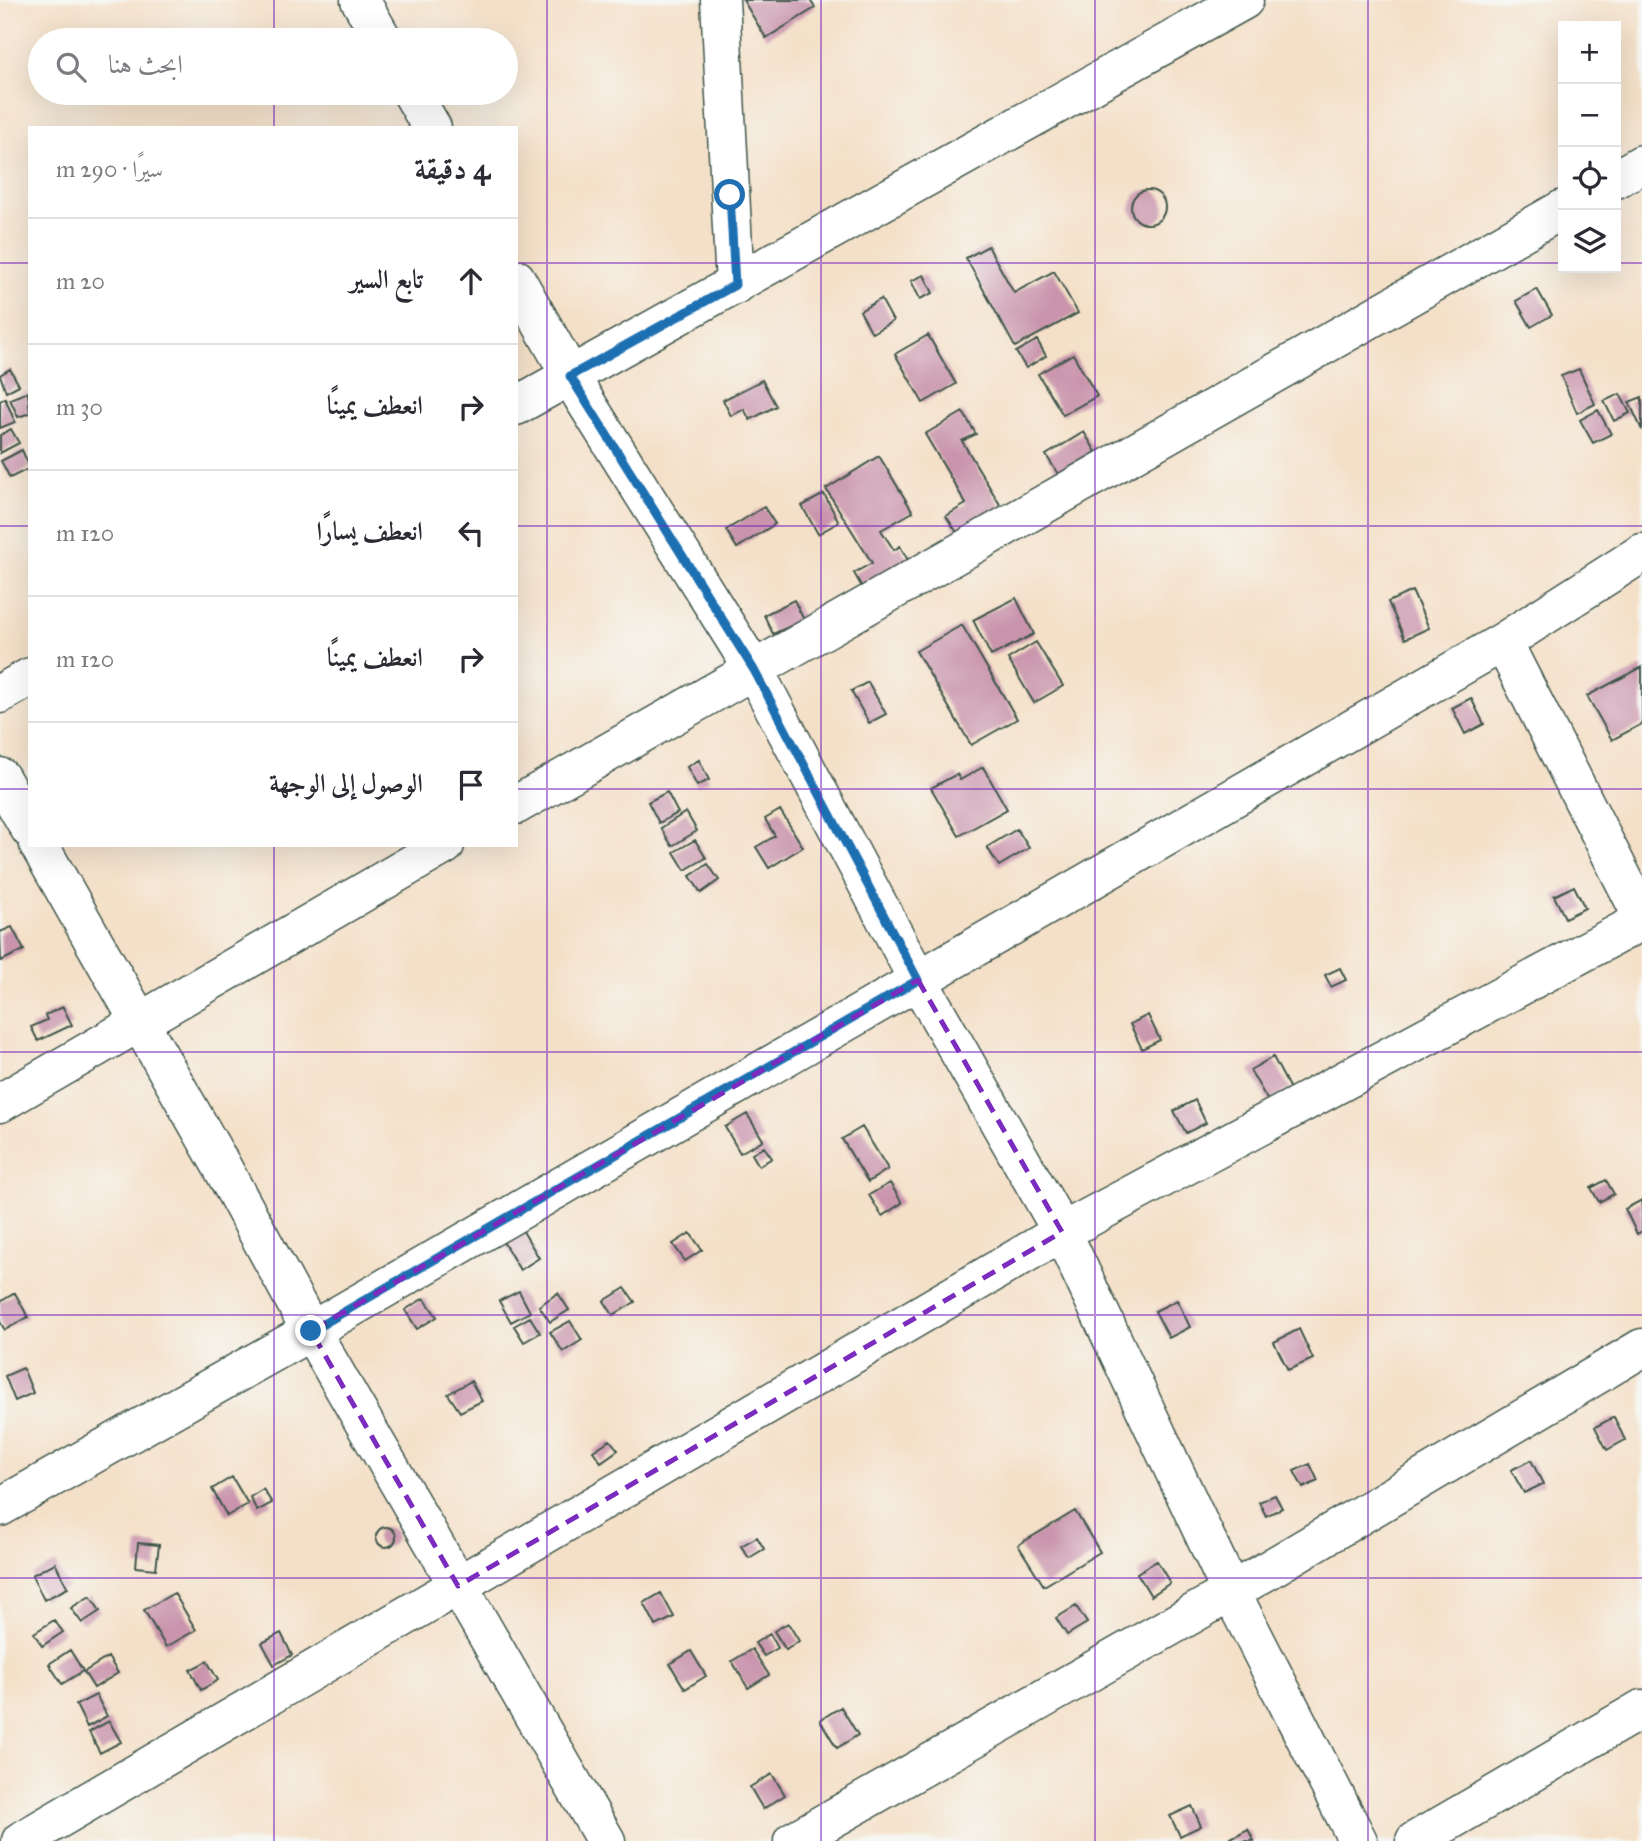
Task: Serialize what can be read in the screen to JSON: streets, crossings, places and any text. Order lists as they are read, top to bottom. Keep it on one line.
{"page":{"map_buttons":["+","−"],"search":"ابحث هنا","heading":["4 دقيقة","سيرًا · 290 m"],"list":[["تابع السير","20 m"],["انعطف يمينًا","30 m"],["انعطف يسارًا","120 m"],["انعطف يمينًا","120 m"],"الوصول إلى الوجهة"]}}
